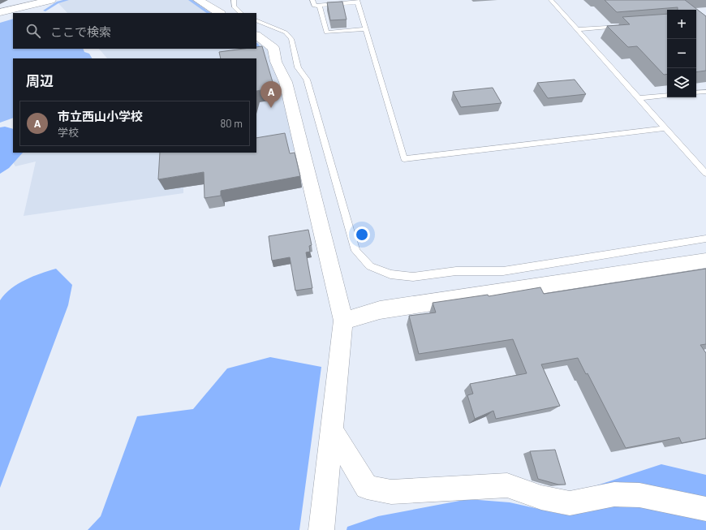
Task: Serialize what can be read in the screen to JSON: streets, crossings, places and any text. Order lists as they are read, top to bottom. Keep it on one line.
{"page":{"map_buttons":["+","−"],"search":"ここで検索","heading":"周辺","pins":"A","list":[{"mark":"A","name":"市立西山小学校","note":"学校","value":"80 m"}]}}
